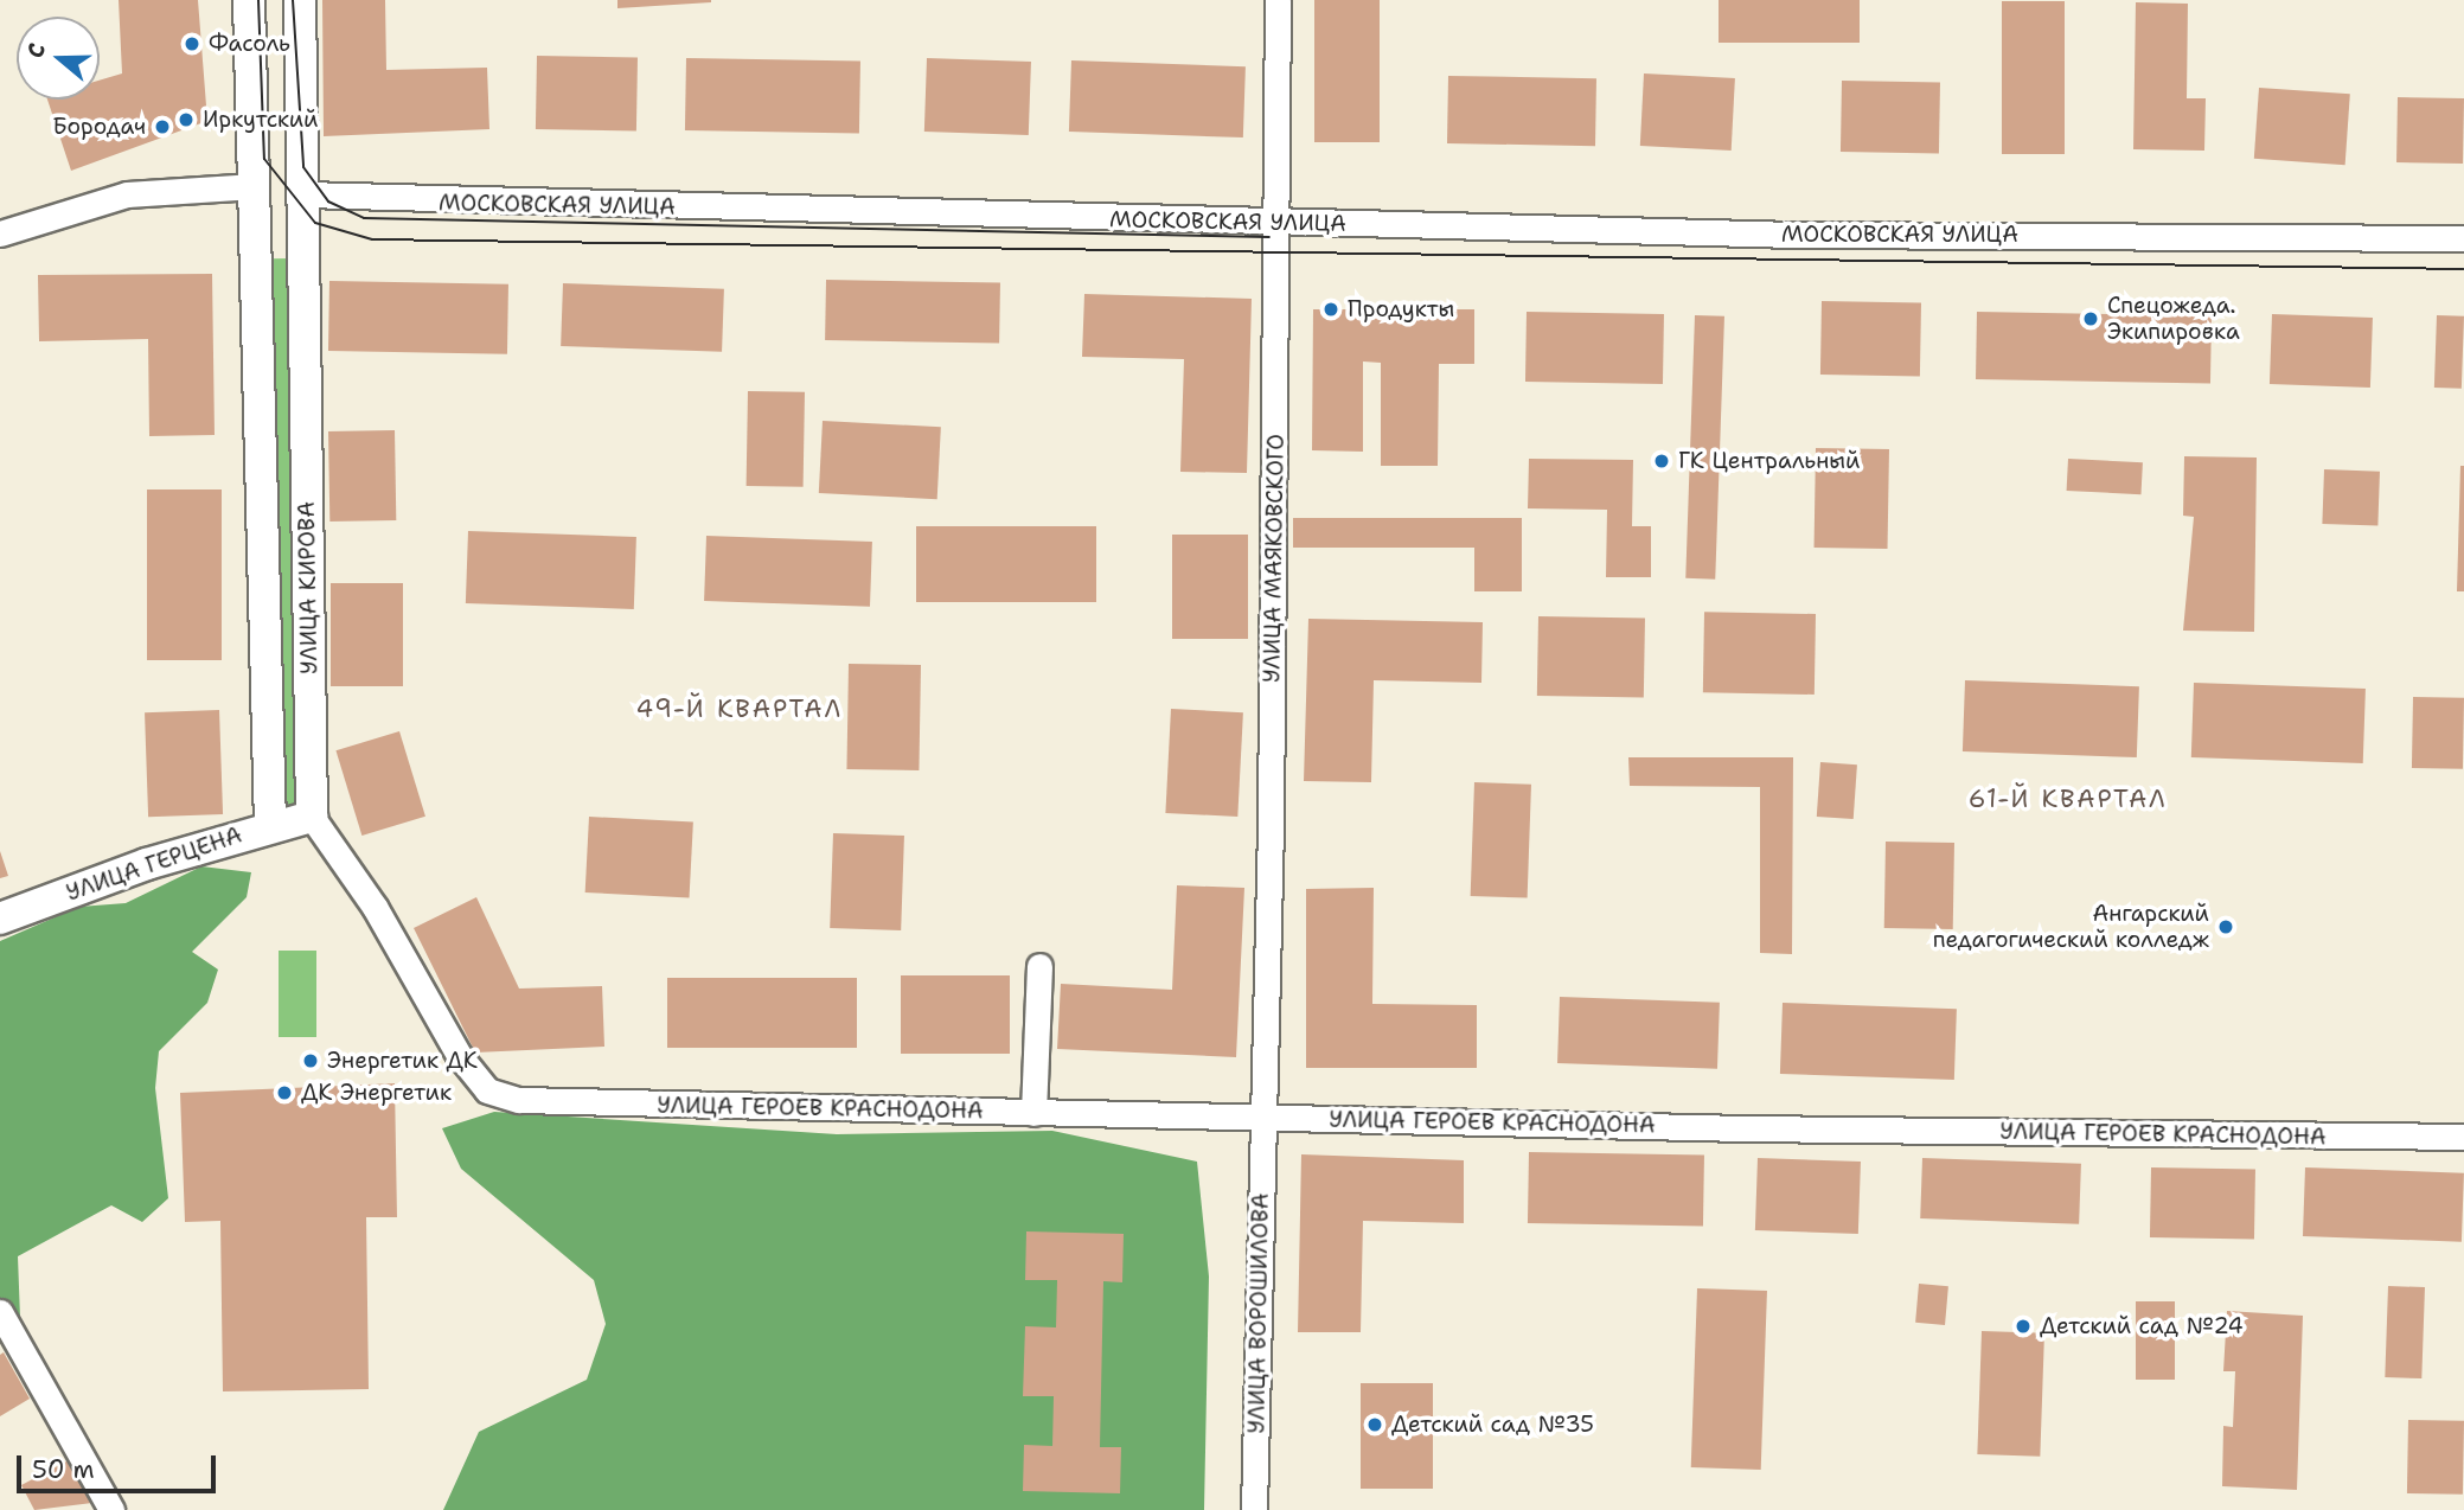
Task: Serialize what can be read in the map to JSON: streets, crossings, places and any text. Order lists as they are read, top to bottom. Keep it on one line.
{"streets":{"street":["МОСКОВСКАЯ УЛИЦА","УЛИЦА МАЯКОВСКОГО","УЛИЦА КИРОВА","УЛИЦА ГЕРЦЕНА","УЛИЦА ГЕРОЕВ КРАСНОДОНА","УЛИЦА ВОРОШИЛОВА"]},"crossings":[["МОСКОВСКАЯ УЛИЦА","УЛИЦА МАЯКОВСКОГО"],["МОСКОВСКАЯ УЛИЦА","УЛИЦА КИРОВА"],["УЛИЦА МАЯКОВСКОГО","УЛИЦА ГЕРОЕВ КРАСНОДОНА"],["УЛИЦА МАЯКОВСКОГО","УЛИЦА ВОРОШИЛОВА"],["УЛИЦА КИРОВА","УЛИЦА ГЕРЦЕНА"],["УЛИЦА КИРОВА","УЛИЦА ГЕРОЕВ КРАСНОДОНА"],["УЛИЦА ГЕРЦЕНА","УЛИЦА ГЕРОЕВ КРАСНОДОНА"],["УЛИЦА ГЕРОЕВ КРАСНОДОНА","УЛИЦА ВОРОШИЛОВА"]],"districts":["49-Й КВАРТАЛ","61-Й КВАРТАЛ"],"places":["Фасоль","Иркутский","Бородач","Продукты","Спецожеда. Экипировка","ГК Центральный","Ангарский педагогический колледж","Энергетик ДК","ДК Энергетик","Детский сад №24","Детский сад №35"],"scale_bar":"50 m","north":"left"}
